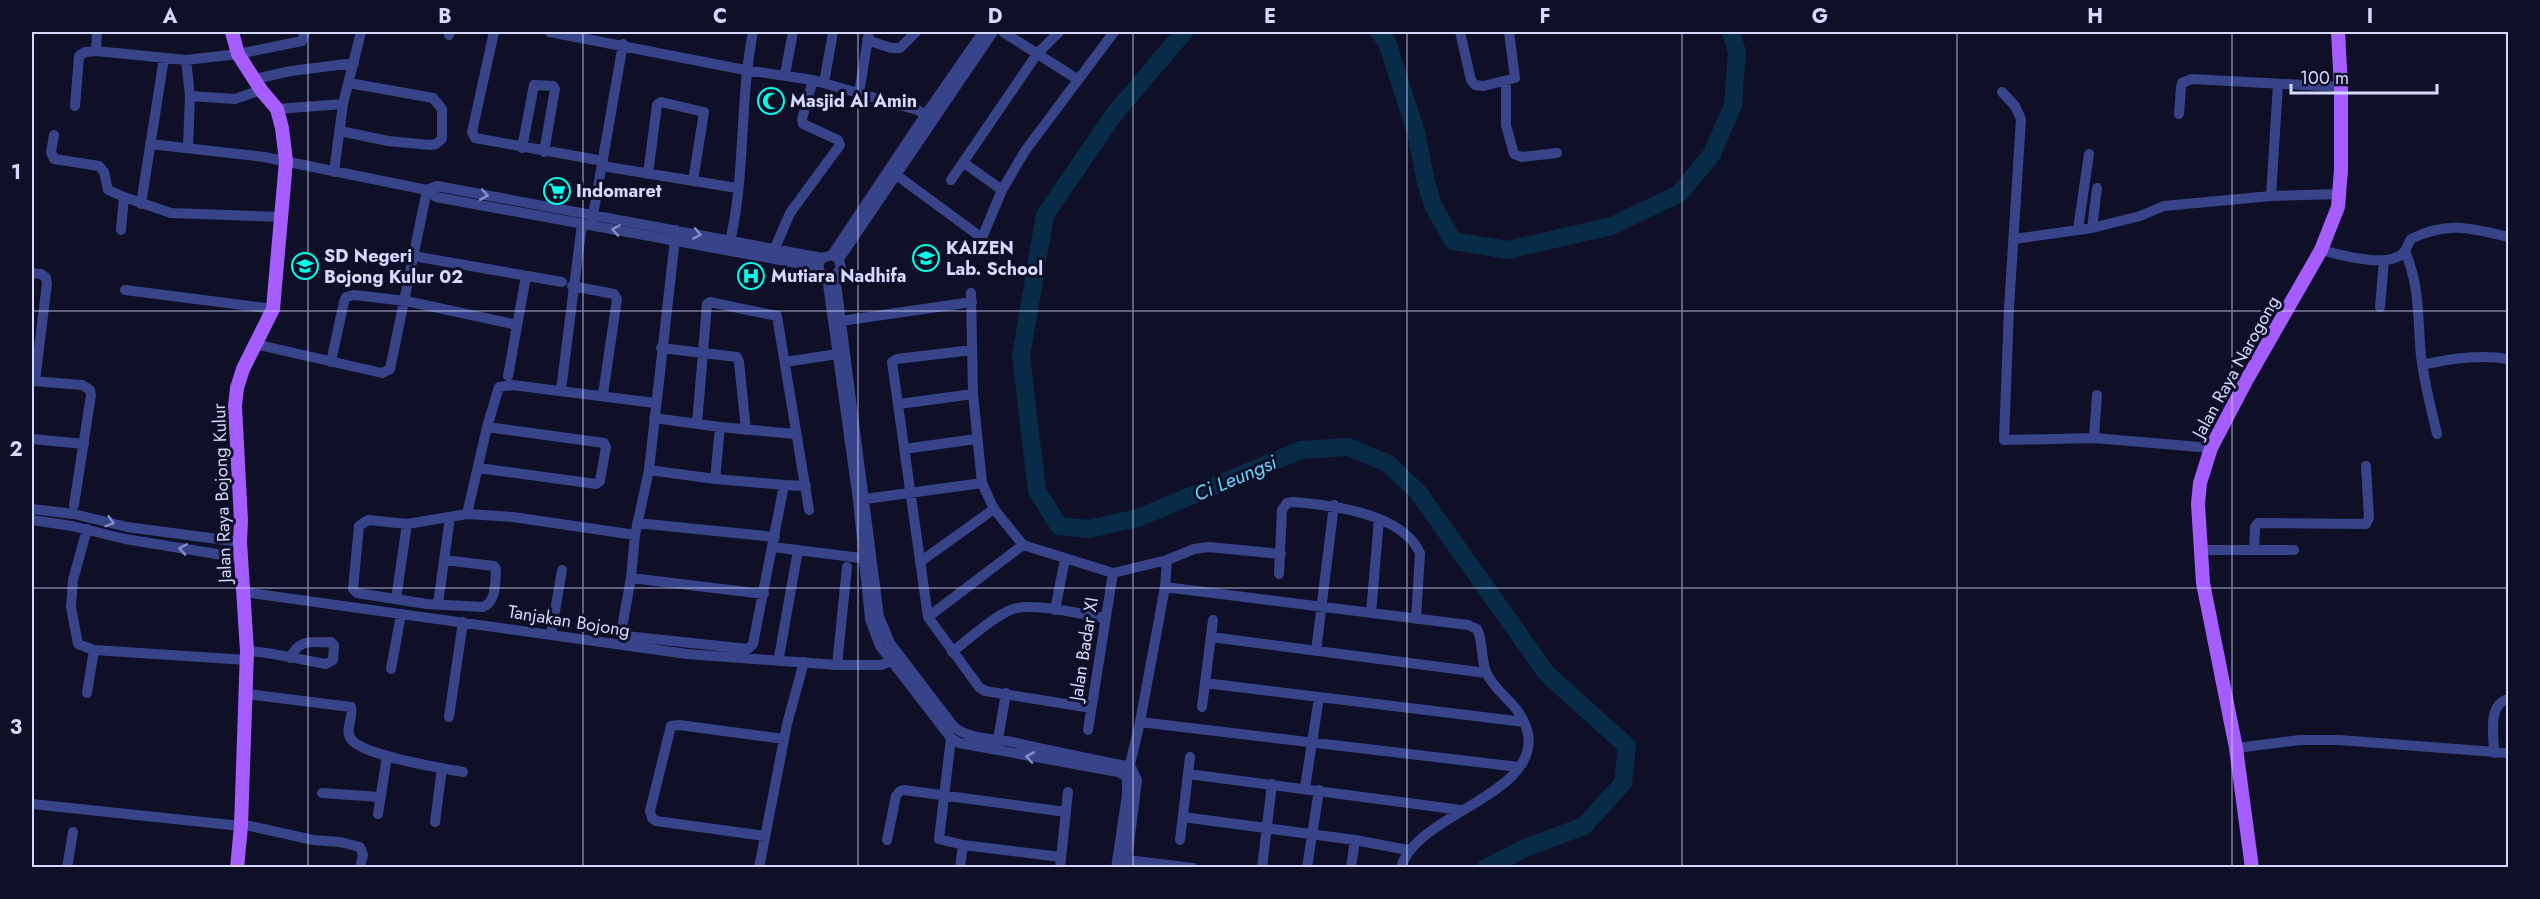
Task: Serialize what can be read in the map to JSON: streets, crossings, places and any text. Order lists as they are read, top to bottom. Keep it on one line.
{"streets":{"main road":["Jalan Raya Narogong","Jalan Raya Bojong Kulur"],"street":["Tanjakan Bojong","Jalan Badar XI"]},"crossings":[["Jalan Raya Bojong Kulur","Tanjakan Bojong"]],"water":["Ci Leungsi"],"places":{"mosque":["Masjid Al Amin"],"supermarket":["Indomaret"],"school or university":["KAIZEN Lab. School","SD Negeri Bojong Kulur 02"],"hospital":["Mutiara Nadhifa"]},"scale_bar":"100 m","grid":{"columns":["A","B","C","D","E","F","G","H","I"],"rows":["1","2","3"]}}
